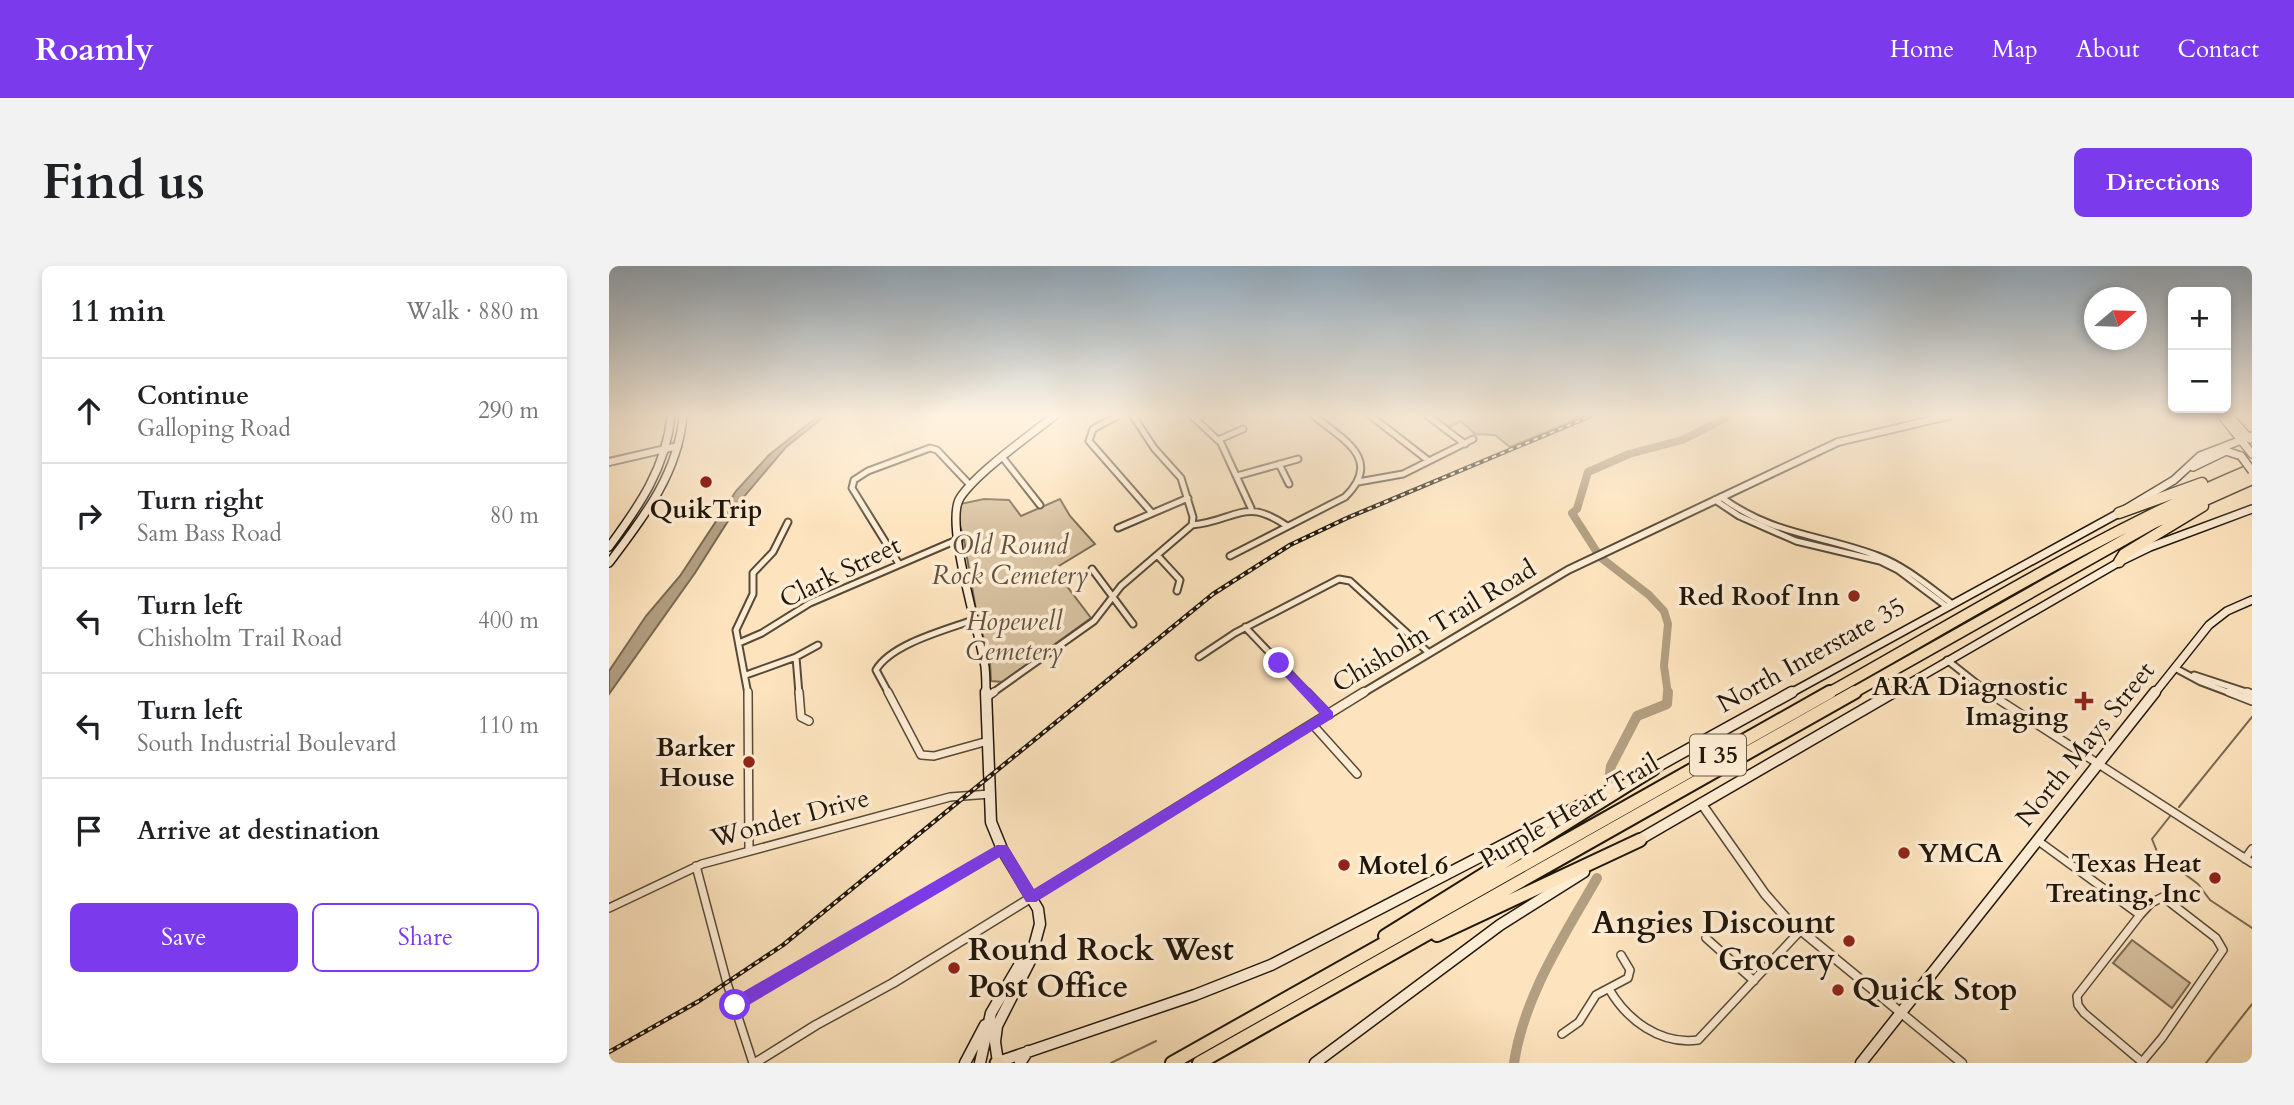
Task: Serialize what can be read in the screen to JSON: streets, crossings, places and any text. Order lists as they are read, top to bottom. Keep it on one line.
{"streets":{"highway":["I 35","Purple Heart Trail"],"main road":["North Interstate 35","North Mays Street"],"street":["Clark Street","Chisholm Trail Road","Wonder Drive"]},"parks":["Old Round Rock Cemetery","Hopewell Cemetery"],"places":{"other":["QuikTrip","Red Roof Inn","Barker House","YMCA","Motel 6","Texas Heat Treating, Inc","Angies Discount Grocery","Round Rock West Post Office","Quick Stop"],"health":["ARA Diagnostic Imaging"]},"north":"right","page":{"header":"Roamly","nav":["Home","Map","About","Contact"],"buttons":["Directions",["Save","Share"]],"title":"Find us","heading":["11 min","Walk · 880 m"],"map_buttons":["+","−"],"list":[["Continue","Galloping Road","290 m"],["Turn right","Sam Bass Road","80 m"],["Turn left","Chisholm Trail Road","400 m"],["Turn left","South Industrial Boulevard","110 m"],"Arrive at destination"]}}
